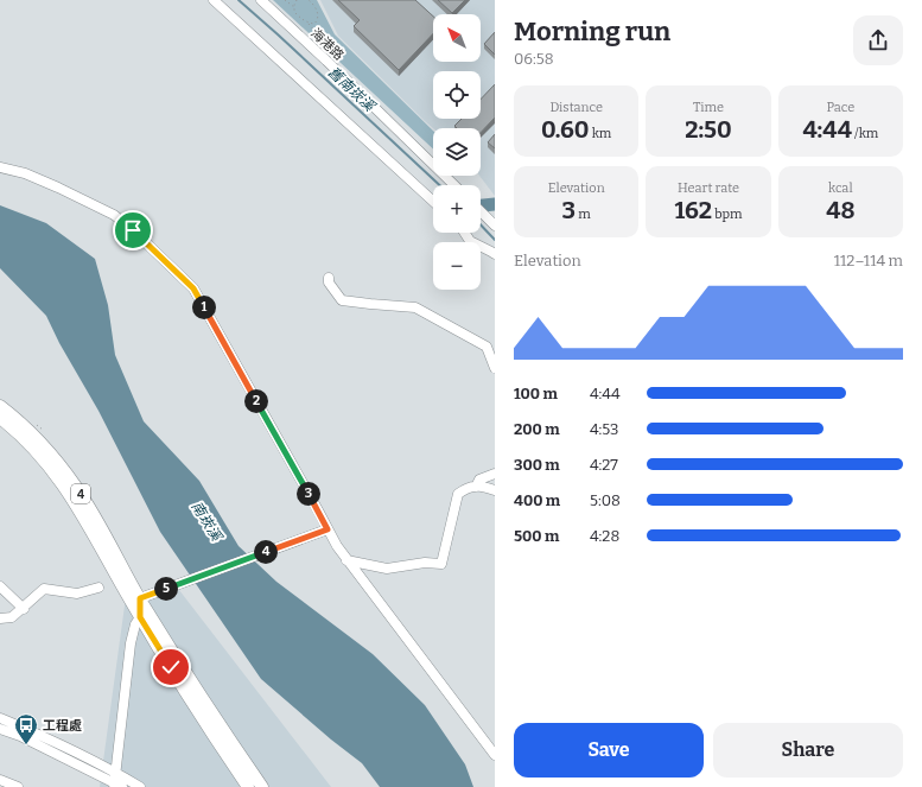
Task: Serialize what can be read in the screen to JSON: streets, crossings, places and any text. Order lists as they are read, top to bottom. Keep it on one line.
{"streets":{"main road":["4"],"street":["海港路"]},"water":["舊南崁溪","南崁溪"],"places":{"bus stop":["工程處"]},"north":"top left","page":{"heading":["Morning run","06:58"],"map_buttons":["+","−"],"stats":[["Distance","0.60 km"],["Time","2:50"],["Pace","4:44 /km"],["Elevation","3 m"],["Heart rate","162 bpm"],["kcal","48"]],"chart":["Elevation","112–114 m"],"pins":["1","2","3","4","5"],"list":[{"name":"100 m","note":"4:44"},{"name":"200 m","note":"4:53"},{"name":"300 m","note":"4:27"},{"name":"400 m","note":"5:08"},{"name":"500 m","note":"4:28"}],"buttons":["Save","Share"]}}
